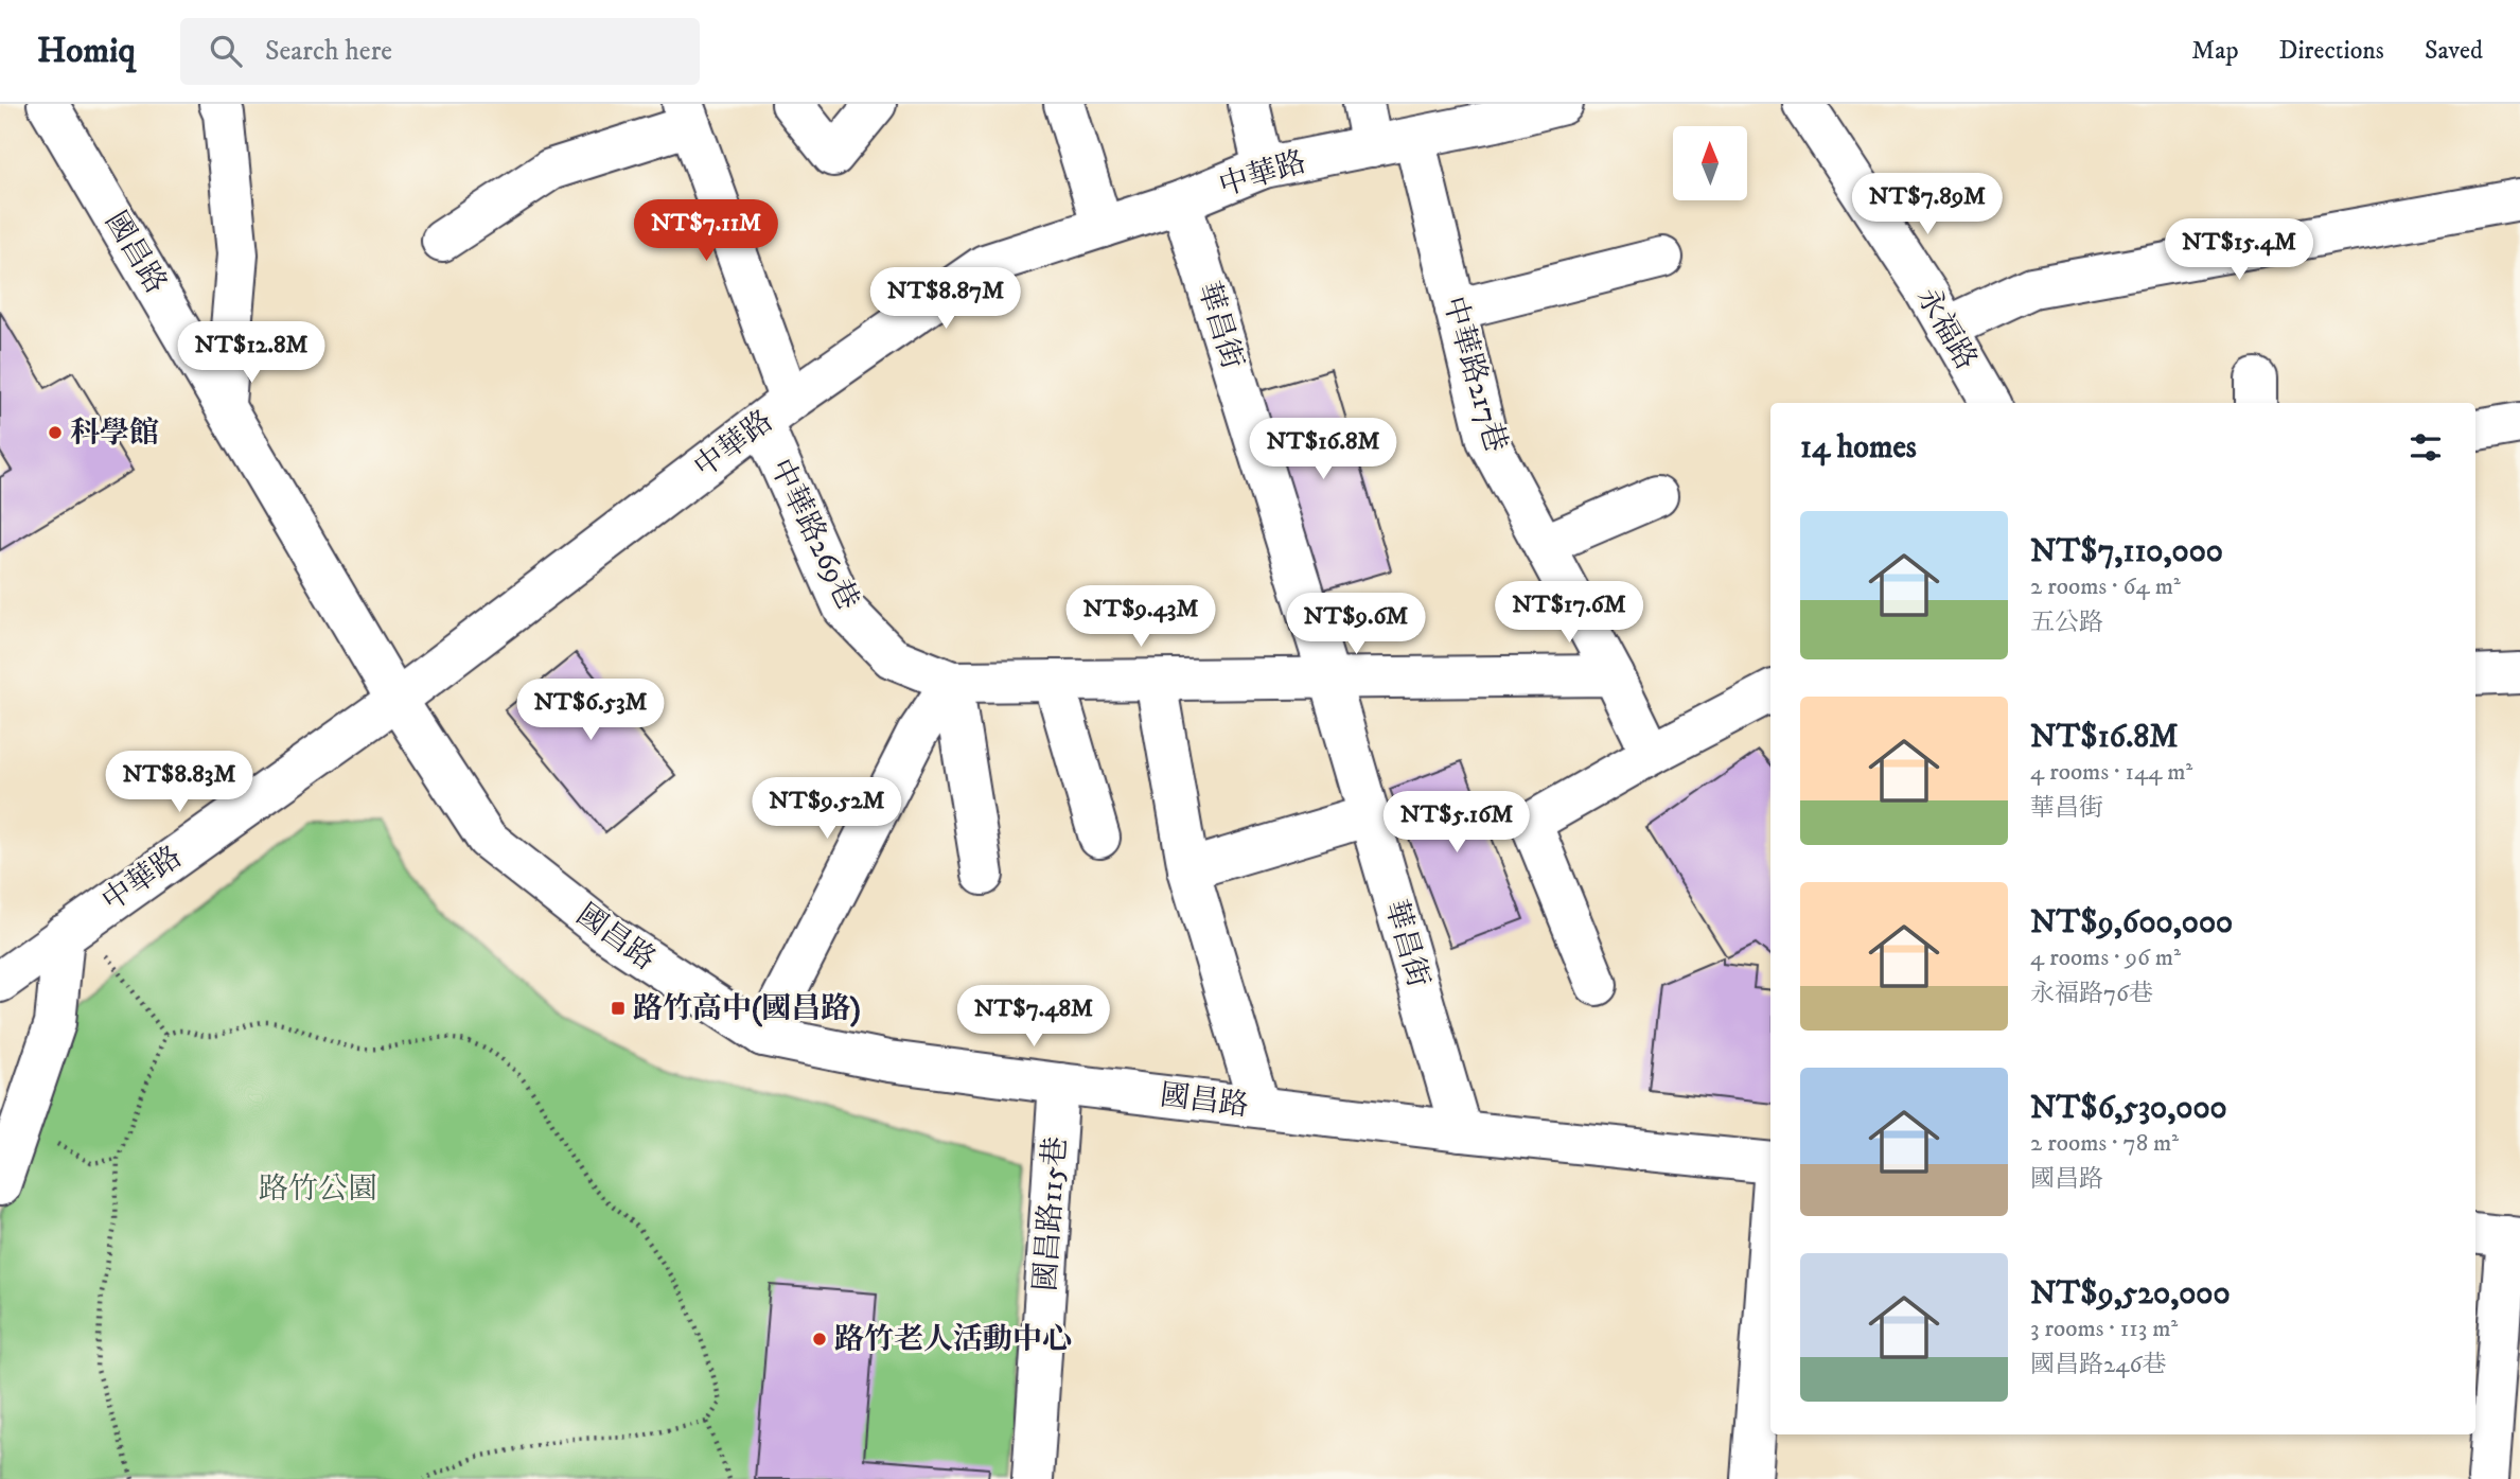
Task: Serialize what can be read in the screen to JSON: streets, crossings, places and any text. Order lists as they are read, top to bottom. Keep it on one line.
{"streets":{"street":["中華路","國昌路","華昌街","永福路","中華路217巷","中華路269巷","國昌路115巷"]},"crossings":[["中華路","國昌路"],["中華路","華昌街"],["中華路","中華路217巷"],["中華路","中華路269巷"],["國昌路","華昌街"],["國昌路","國昌路115巷"]],"parks":["路竹公園"],"places":{"other":["科學館","路竹老人活動中心"],"transit":["路竹高中(國昌路)"]},"north":"top","page":{"header":"Homiq","search":"Search here","nav":["Map","Directions","Saved"],"price":["NT$7.89M","NT$7.11M","NT$15.4M","NT$8.87M","NT$12.8M","NT$16.8M","NT$17.6M","NT$9.43M","NT$9.6M","NT$6.53M","NT$8.83M","NT$9.52M","NT$5.16M","NT$7.48M"],"heading":"14 homes","list":[{"name":"NT$7,110,000","note":"2 rooms · 64 m² · 五公路"},{"name":"NT$16.8M","note":"4 rooms · 144 m² · 華昌街"},{"name":"NT$9,600,000","note":"4 rooms · 96 m² · 永福路76巷"},{"name":"NT$6,530,000","note":"2 rooms · 78 m² · 國昌路"},{"name":"NT$9,520,000","note":"3 rooms · 113 m² · 國昌路246巷"}]}}
